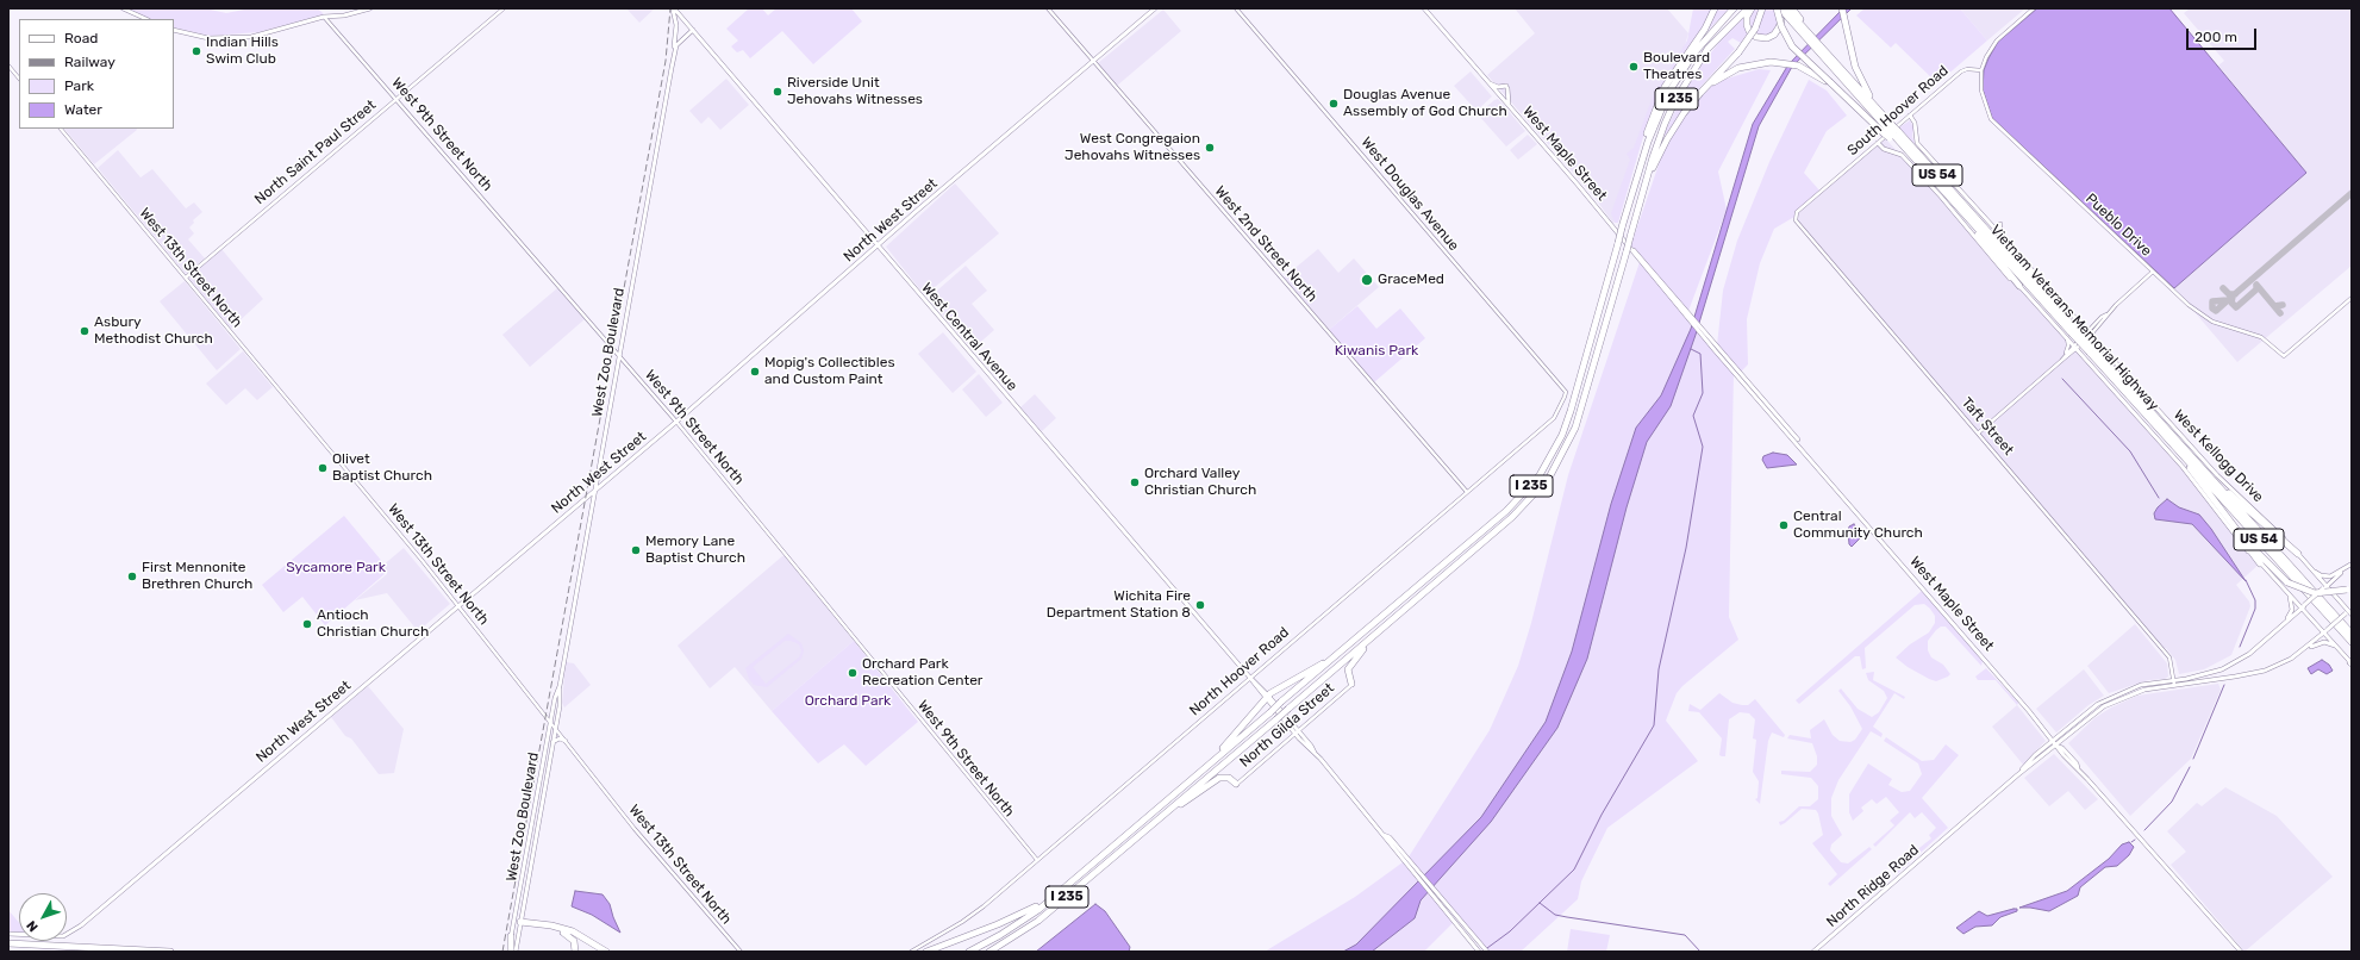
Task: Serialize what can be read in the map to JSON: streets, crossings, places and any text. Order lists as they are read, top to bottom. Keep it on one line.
{"streets":{"highway":["I 235","US 54","Vietnam Veterans Memorial Highway"],"main road":["West Maple Street","North West Street","West Central Avenue","West Zoo Boulevard","West Kellogg Drive","North Ridge Road"],"street":["South Hoover Road","West 9th Street North","North Saint Paul Street","West Douglas Avenue","Pueblo Drive","West 2nd Street North","West 13th Street North","Taft Street","North Hoover Road","North Gilda Street"]},"crossings":[["I 235","West Maple Street"],["South Hoover Road","Pueblo Drive"],["South Hoover Road","Taft Street"],["South Hoover Road","West Kellogg Drive"],["West 9th Street North","North Saint Paul Street"],["West 9th Street North","North West Street"],["West 9th Street North","West Zoo Boulevard"],["West 9th Street North","North Hoover Road"],["North Saint Paul Street","West 13th Street North"],["West Douglas Avenue","North Hoover Road"],["North West Street","West 2nd Street North"],["North West Street","West 13th Street North"],["North West Street","West Central Avenue"],["North West Street","West Zoo Boulevard"],["West 2nd Street North","North Hoover Road"],["West 13th Street North","West Zoo Boulevard"],["Vietnam Veterans Memorial Highway","West Kellogg Drive"],["West Central Avenue","West Zoo Boulevard"],["West Central Avenue","North Hoover Road"],["West Central Avenue","North Gilda Street"]],"parks":["Kiwanis Park","Sycamore Park","Orchard Park"],"places":["Indian Hills Swim Club","Boulevard Theatres","Riverside Unit Jehovahs Witnesses","Douglas Avenue Assembly of God Church","West Congregaion Jehovahs Witnesses","GraceMed","Asbury Methodist Church","Mopig's Collectibles and Custom Paint","Olivet Baptist Church","Orchard Valley Christian Church","Central Community Church","Memory Lane Baptist Church","First Mennonite Brethren Church","Wichita Fire Department Station 8","Antioch Christian Church","Orchard Park Recreation Center"],"legend":["Road","Railway","Park","Water"],"scale_bar":"200 m","north":"bottom left"}
